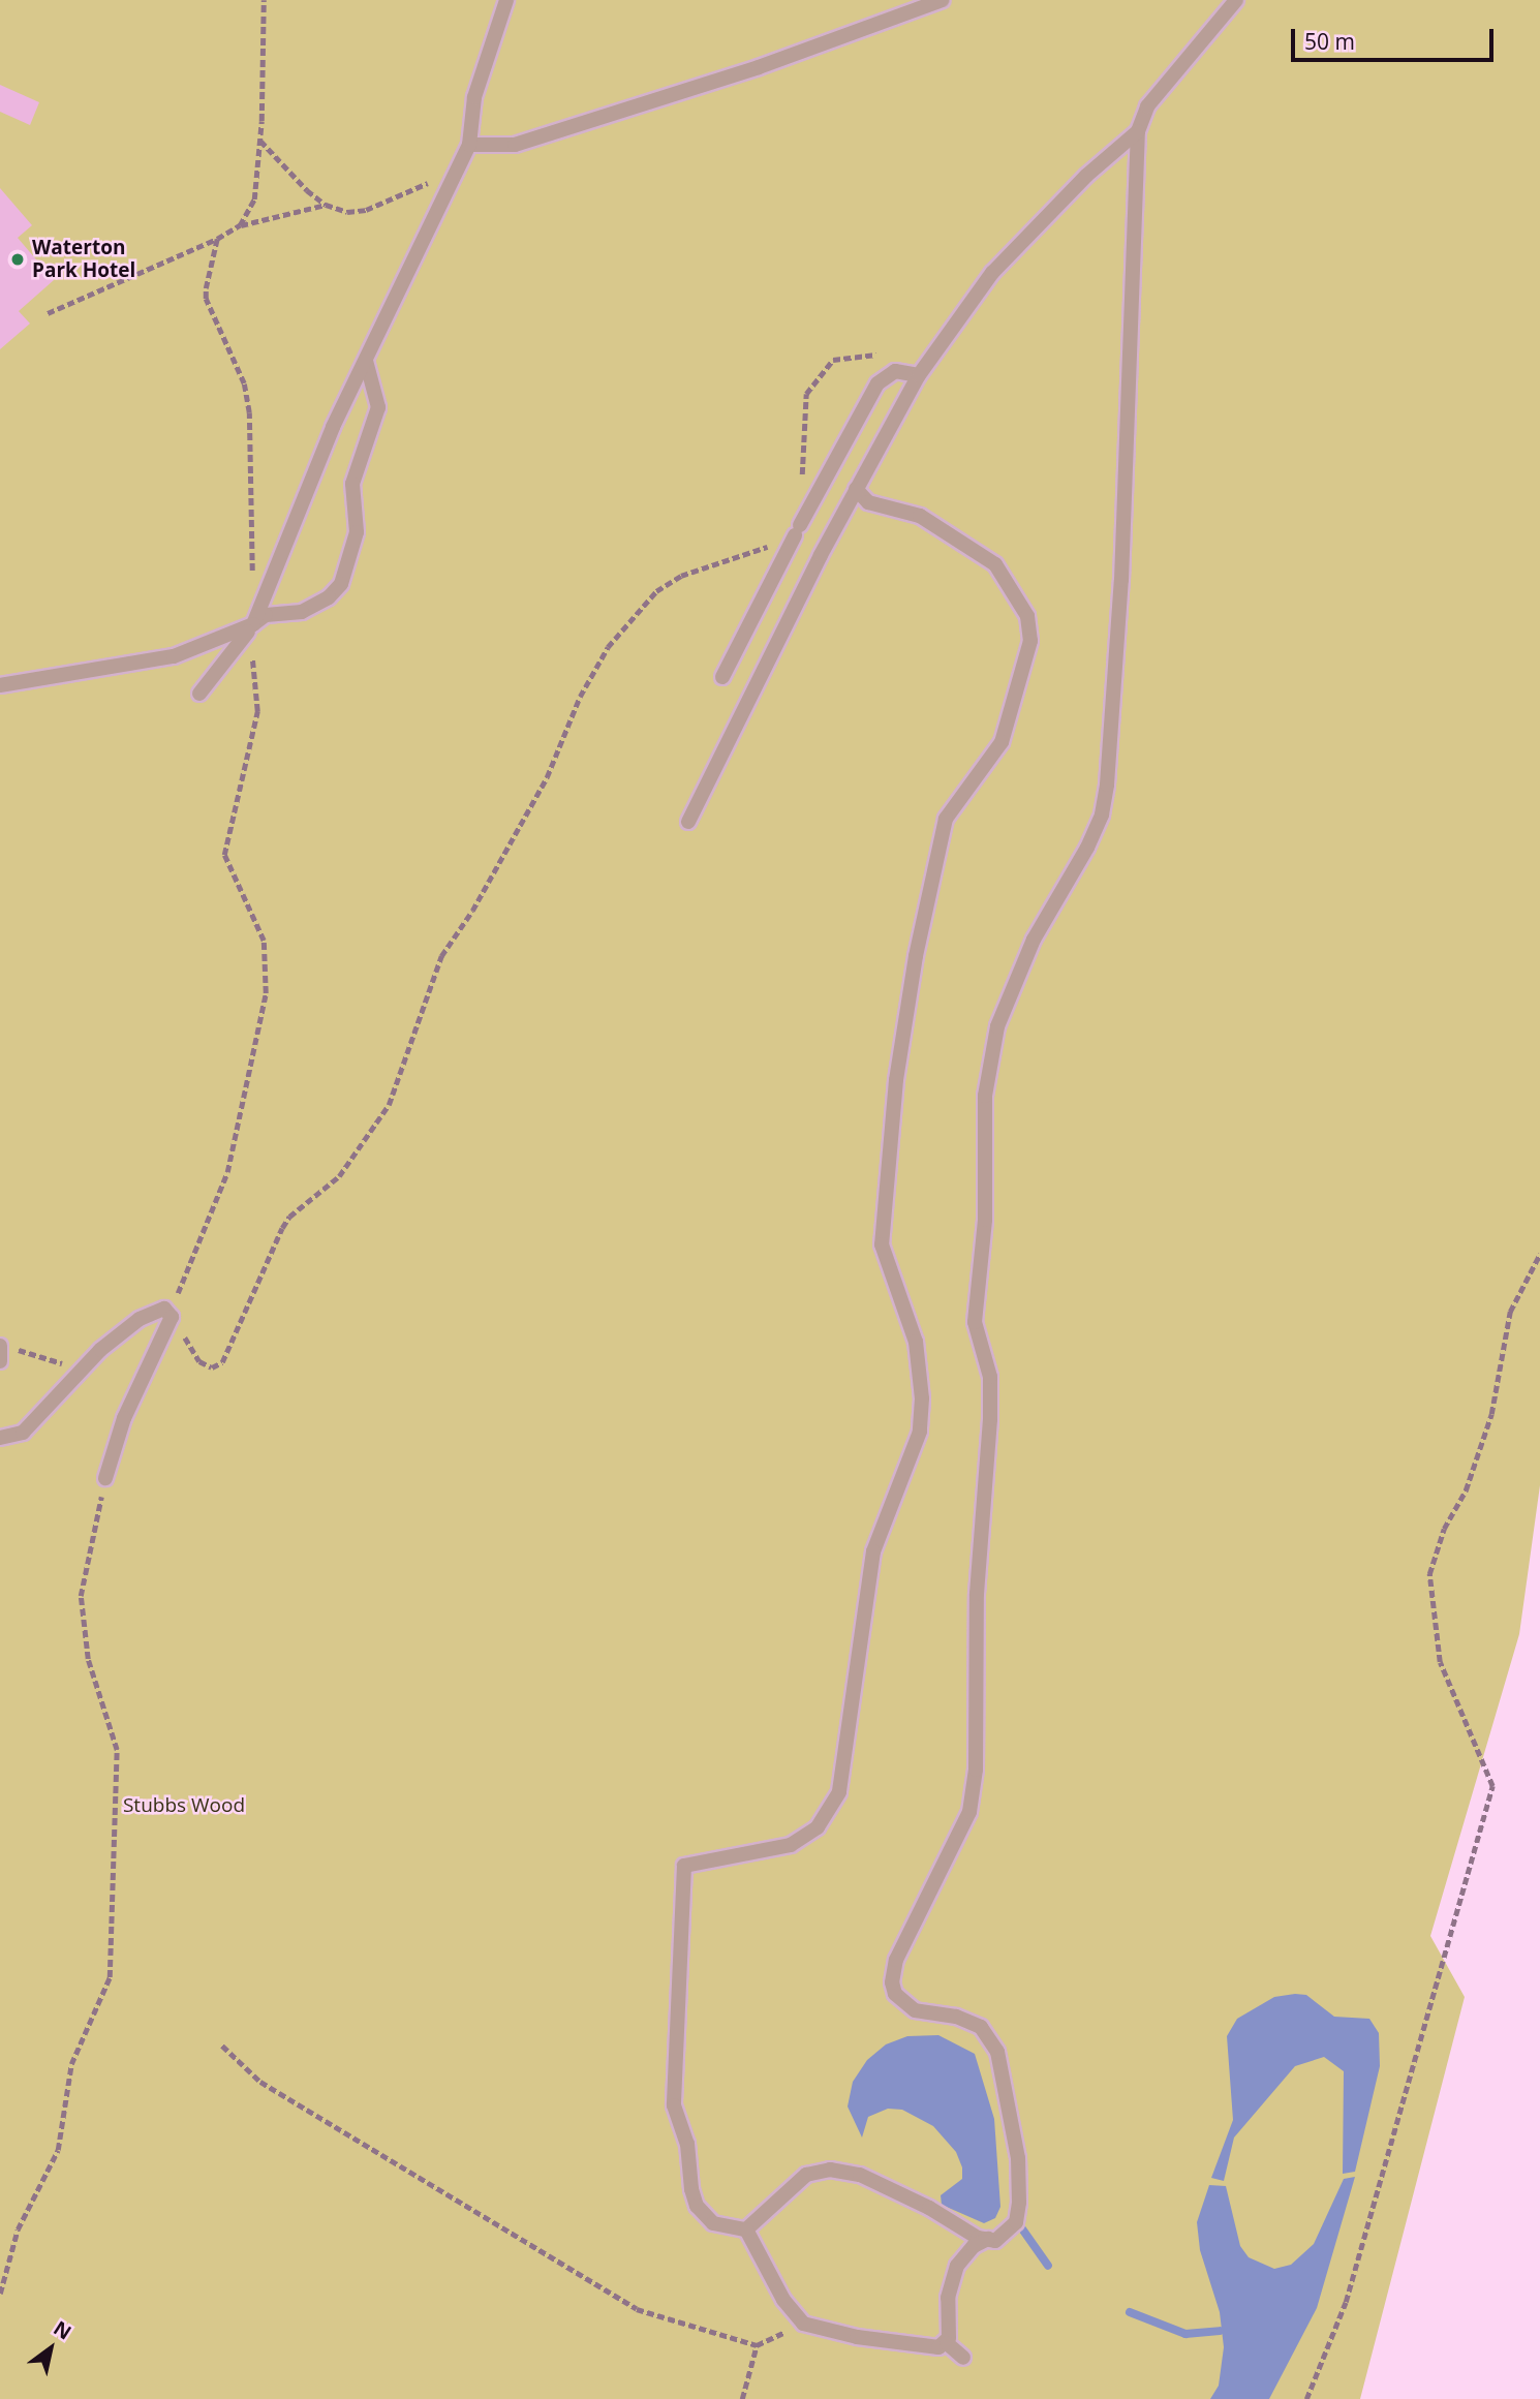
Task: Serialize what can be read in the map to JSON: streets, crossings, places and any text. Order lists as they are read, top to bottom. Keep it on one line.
{"parks":["Stubbs Wood"],"places":["Waterton Park Hotel"],"scale_bar":"50 m","north":"top right"}
